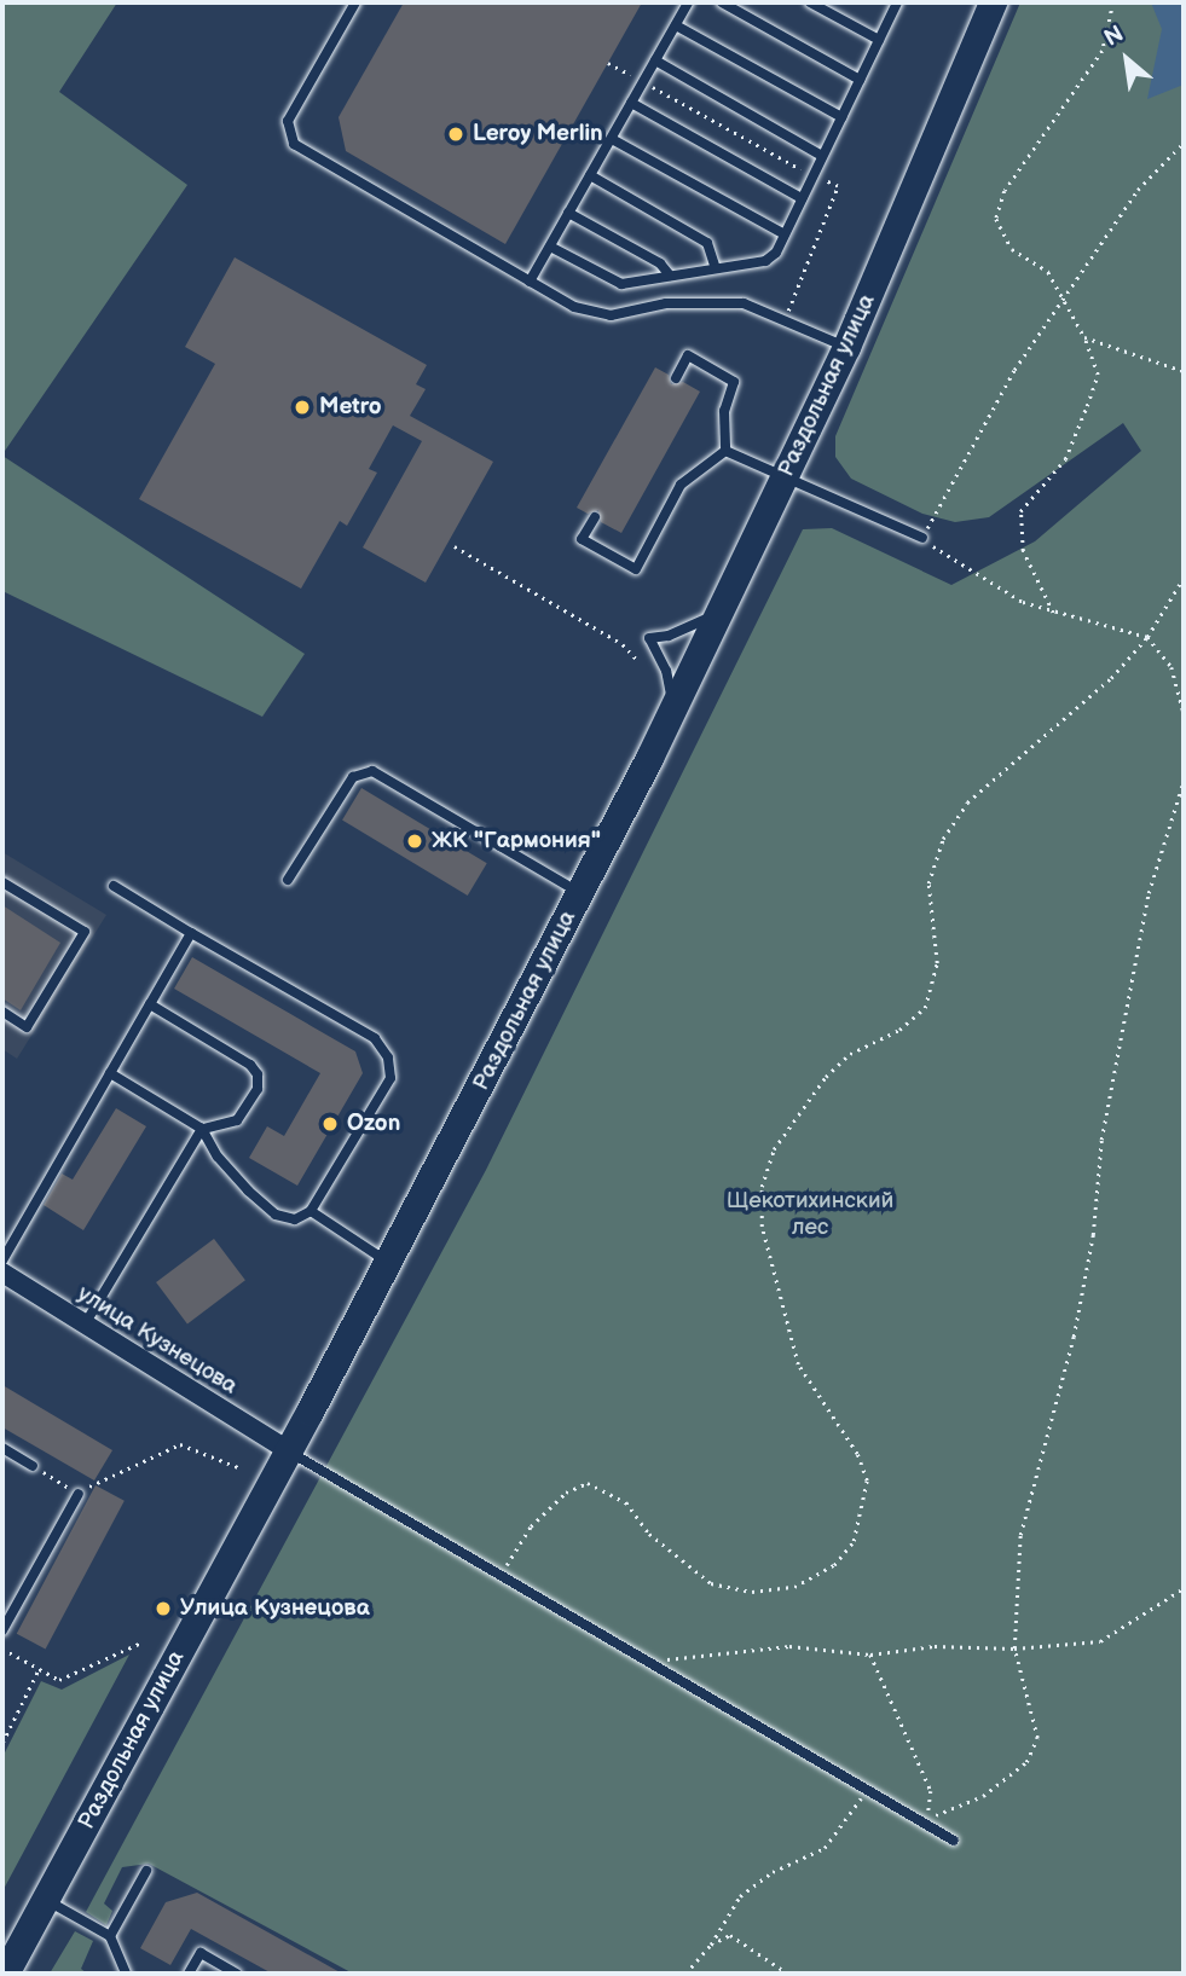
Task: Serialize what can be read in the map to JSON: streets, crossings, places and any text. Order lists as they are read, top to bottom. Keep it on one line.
{"streets":{"main road":["Раздольная улица"],"street":["улица Кузнецова"]},"crossings":[["Раздольная улица","улица Кузнецова"]],"parks":["Щекотихинский лес"],"places":["Leroy Merlin","Metro","ЖК \"Гармония\"","Ozon","Улица Кузнецова"],"north":"top left"}
